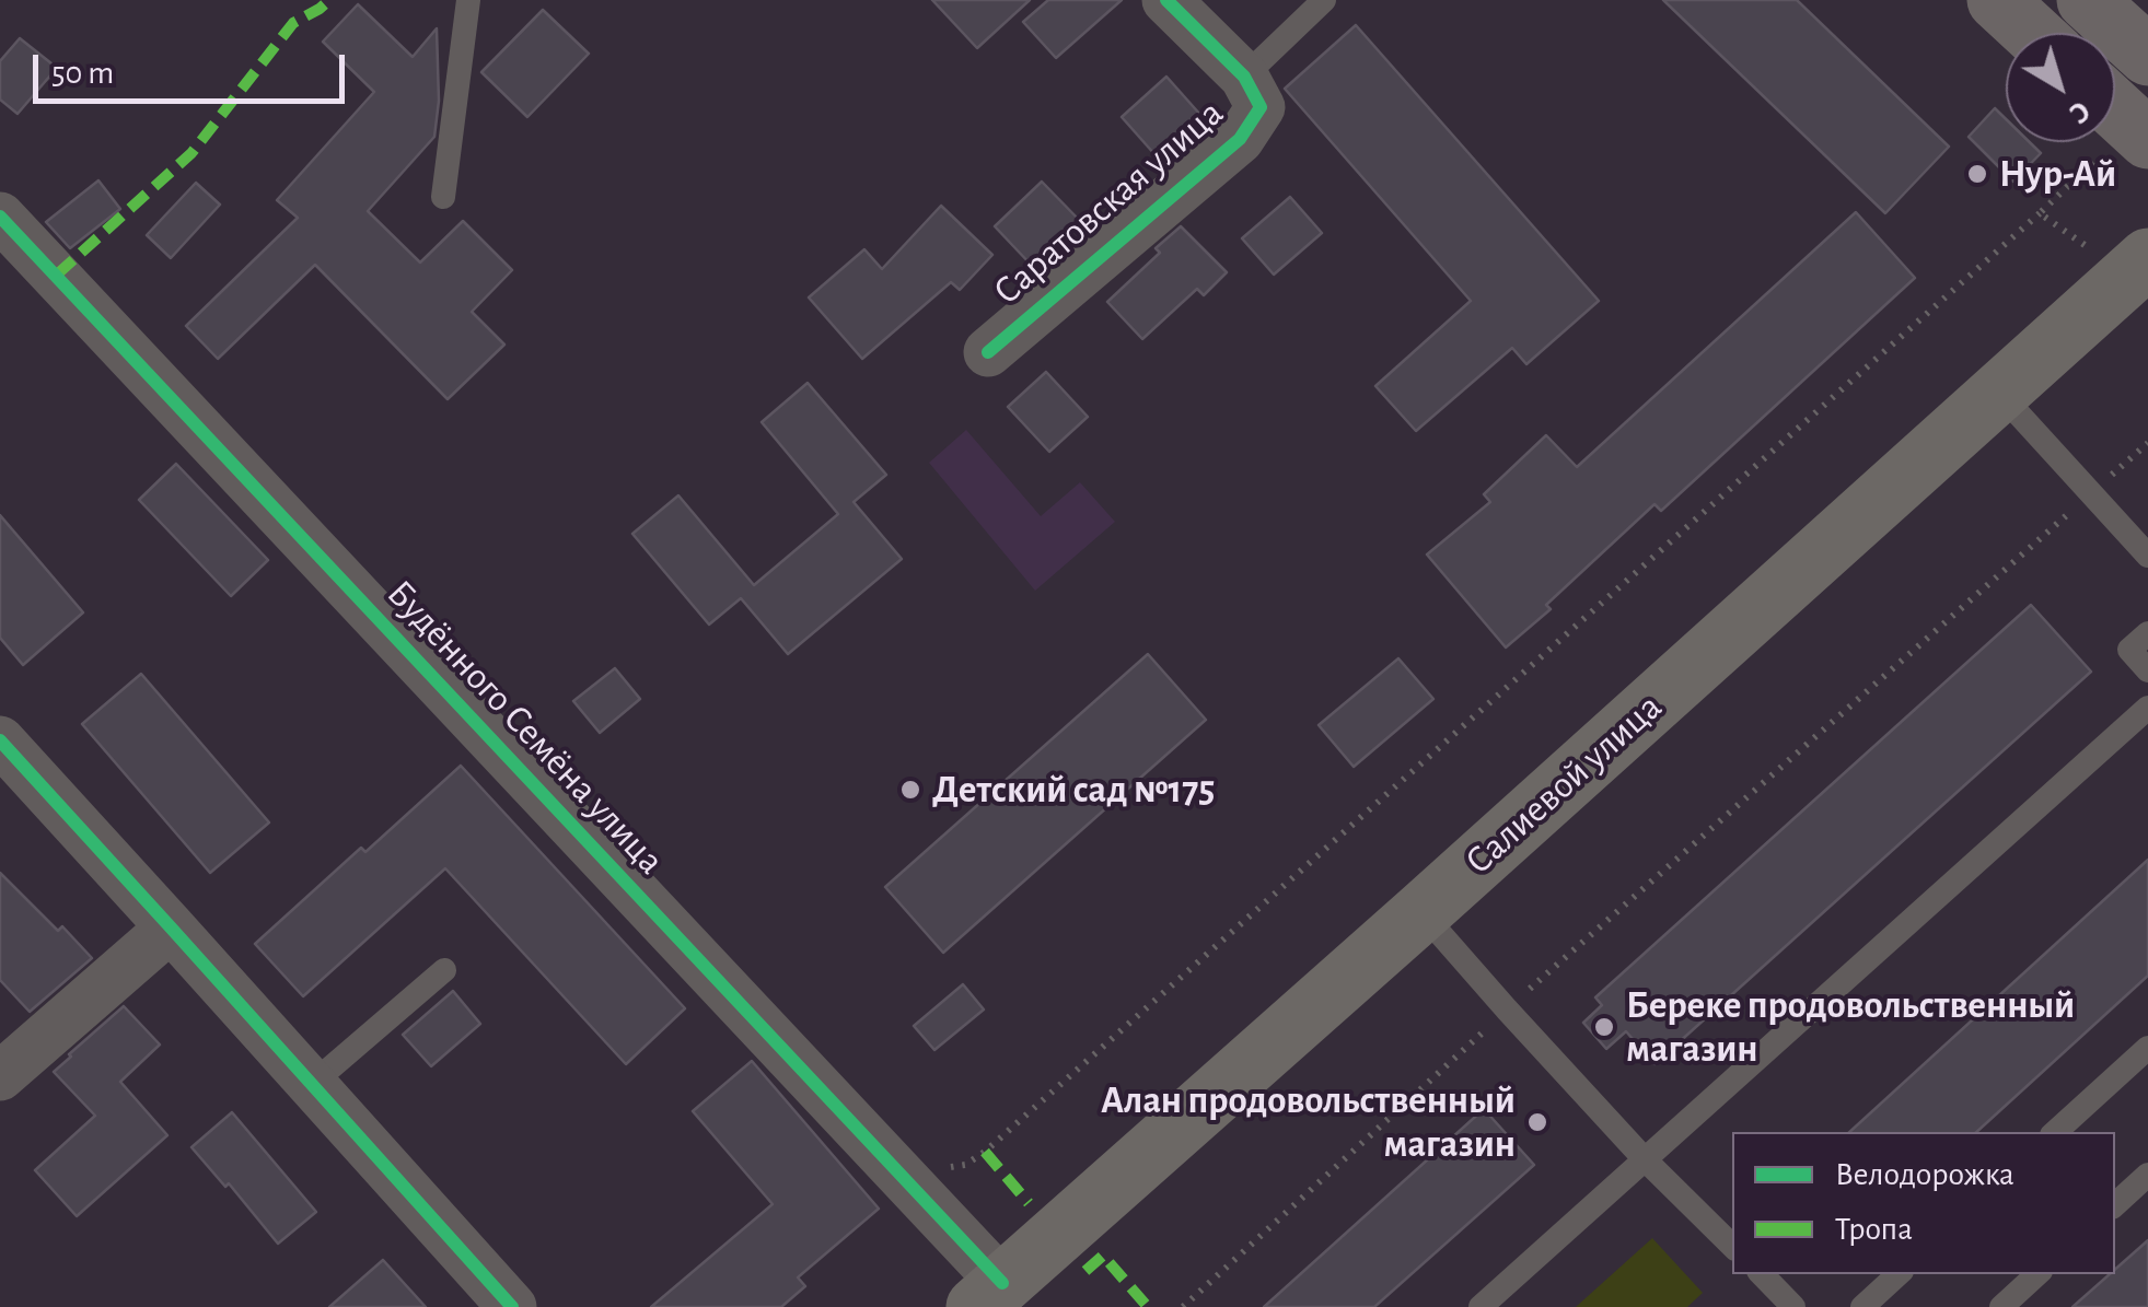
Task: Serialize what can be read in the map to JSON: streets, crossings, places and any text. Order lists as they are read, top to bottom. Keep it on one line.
{"streets":{"main road":["Салиевой улица"],"street":["Саратовская улица","Будённого Семёна улица"]},"crossings":[["Будённого Семёна улица","Салиевой улица"]],"places":["Нур-Ай","Детский сад №175","Береке продовольственный магазин","Алан продовольственный магазин"],"legend":["Велодорожка","Тропа"],"scale_bar":"50 m","north":"bottom right"}
